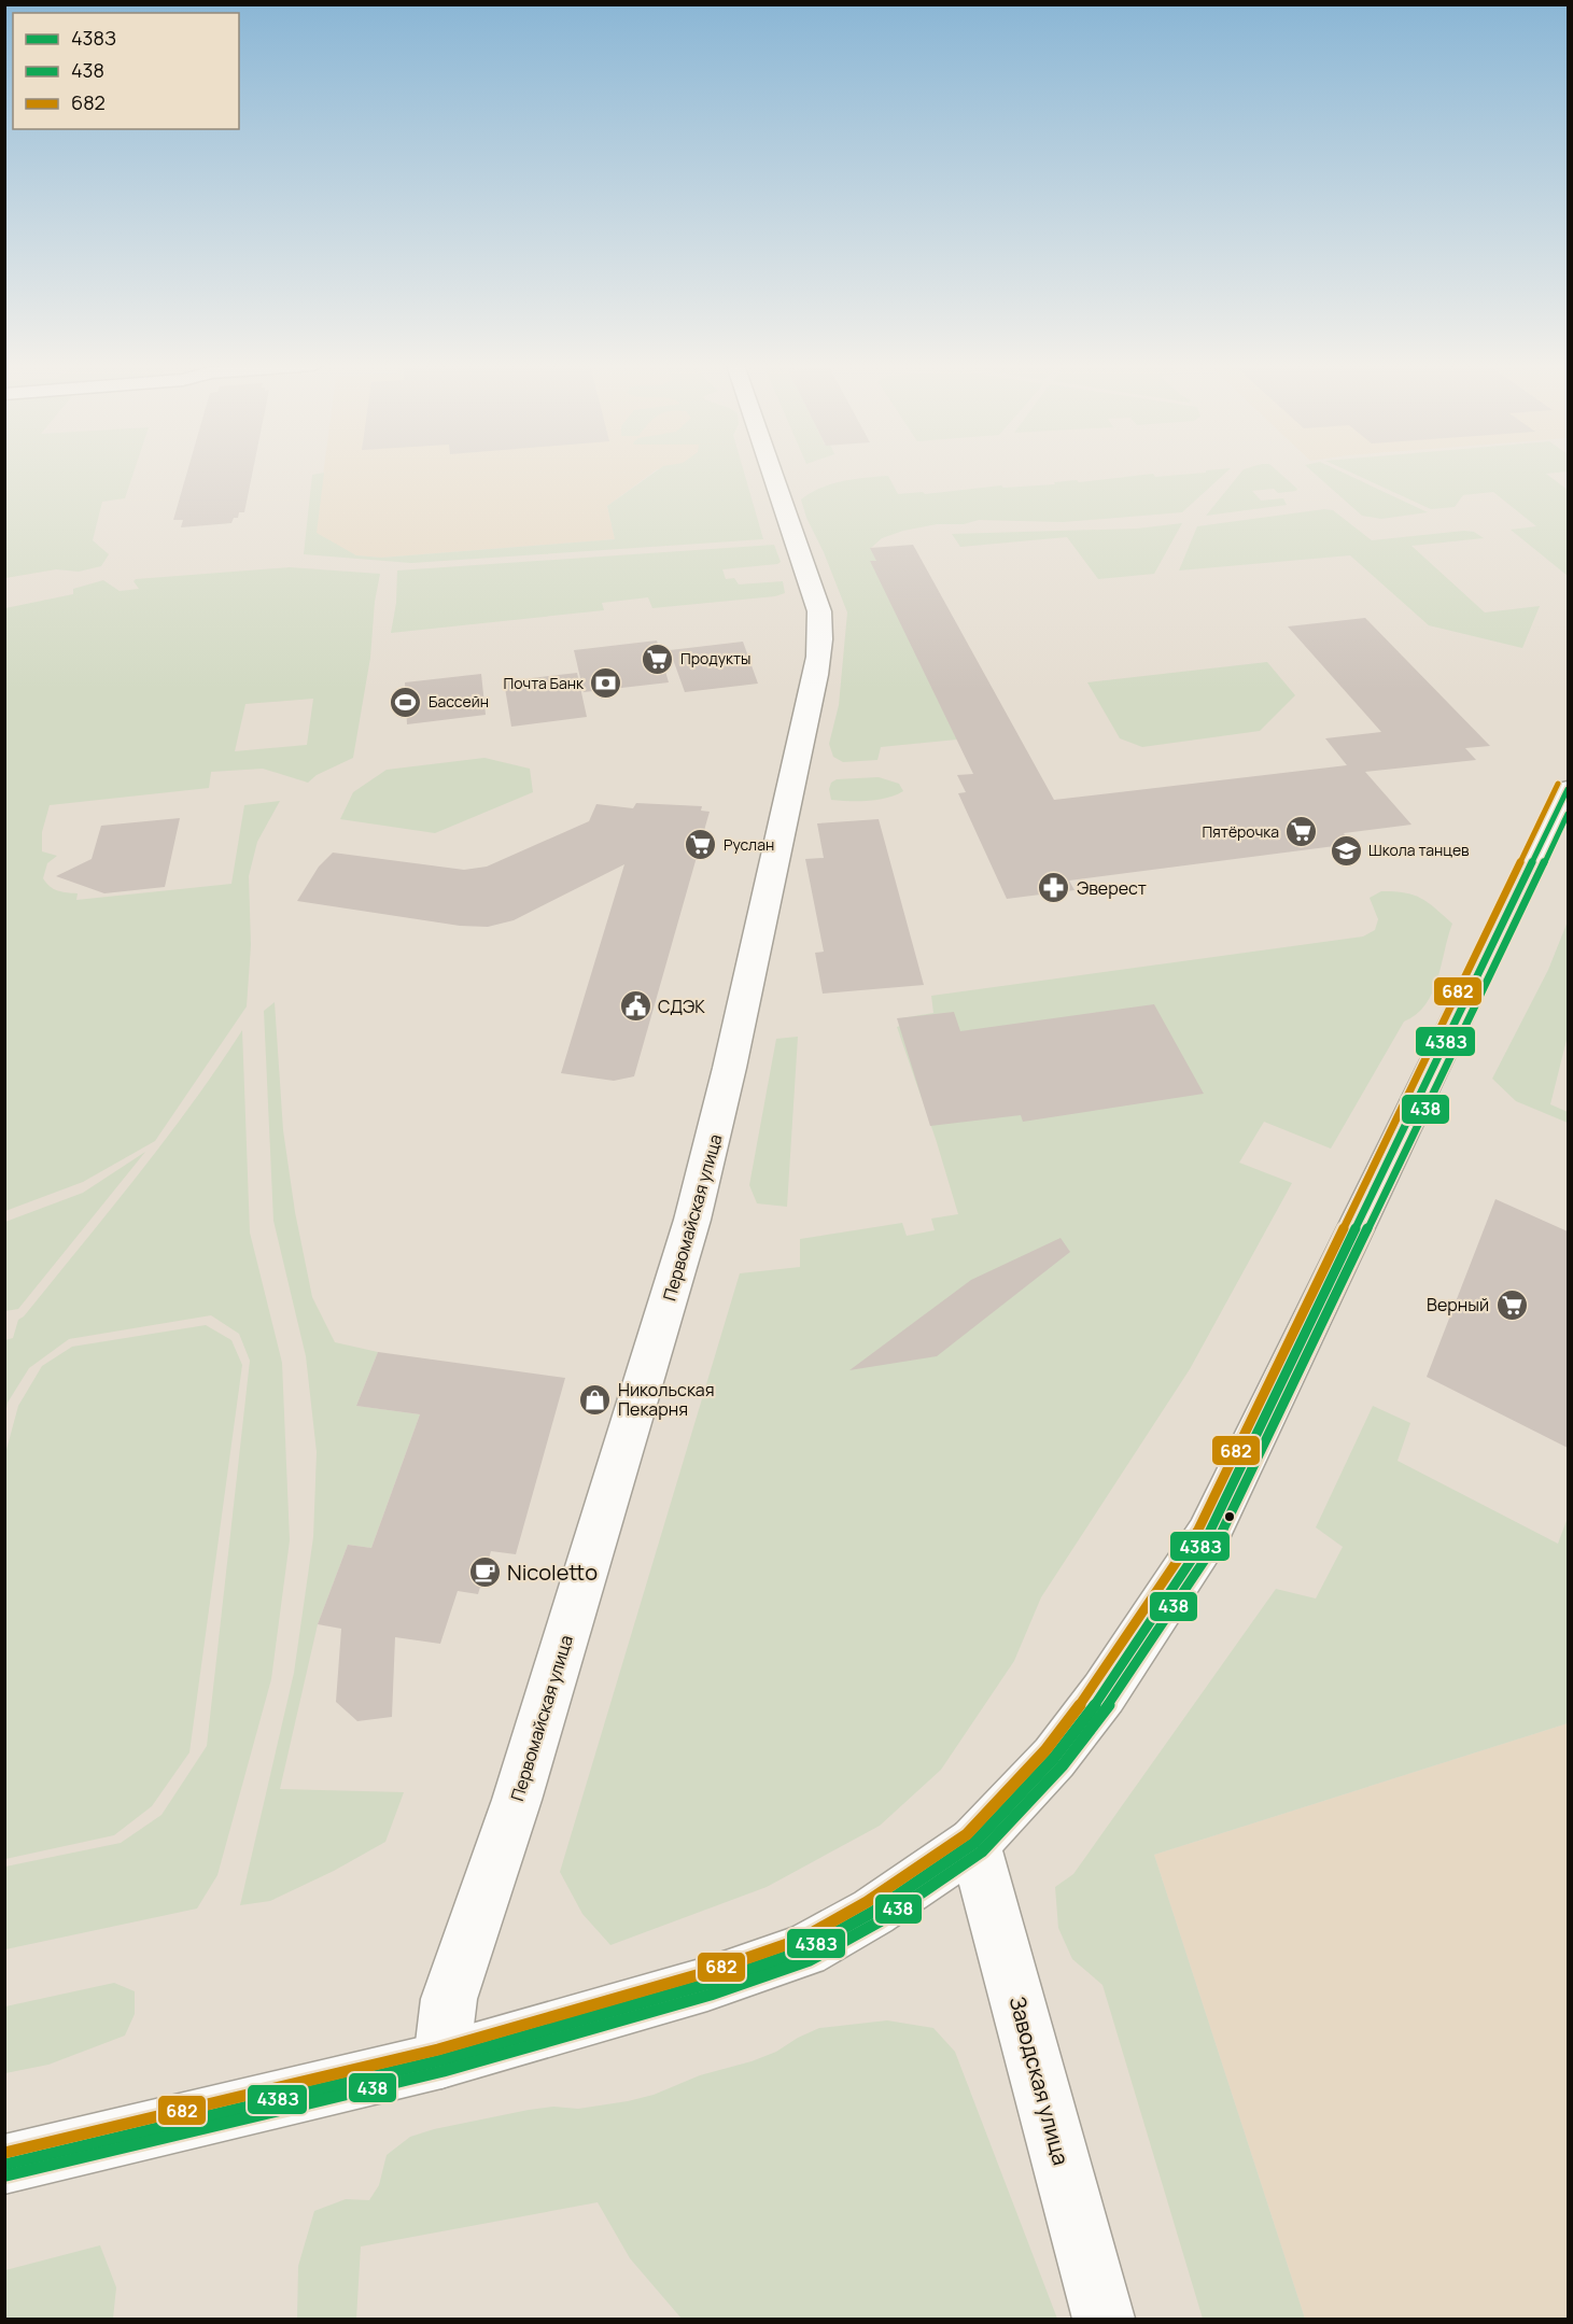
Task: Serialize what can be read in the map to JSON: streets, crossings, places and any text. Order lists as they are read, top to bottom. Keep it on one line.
{"streets":{"street":["Первомайская улица","Заводская улица"]},"places":{"supermarket":["Продукты","Пятёрочка","Руслан","Верный"],"bank":["Почта Банк"],"sports":["Бассейн"],"school or university":["Школа танцев"],"pharmacy":["Эверест"],"public building":["СДЭК"],"shop":["Никольская Пекарня"],"cafe":["Nicoletto"]},"lines":["transit line 682","transit line 438З","transit line 438"],"legend":["438З","438","682"]}
